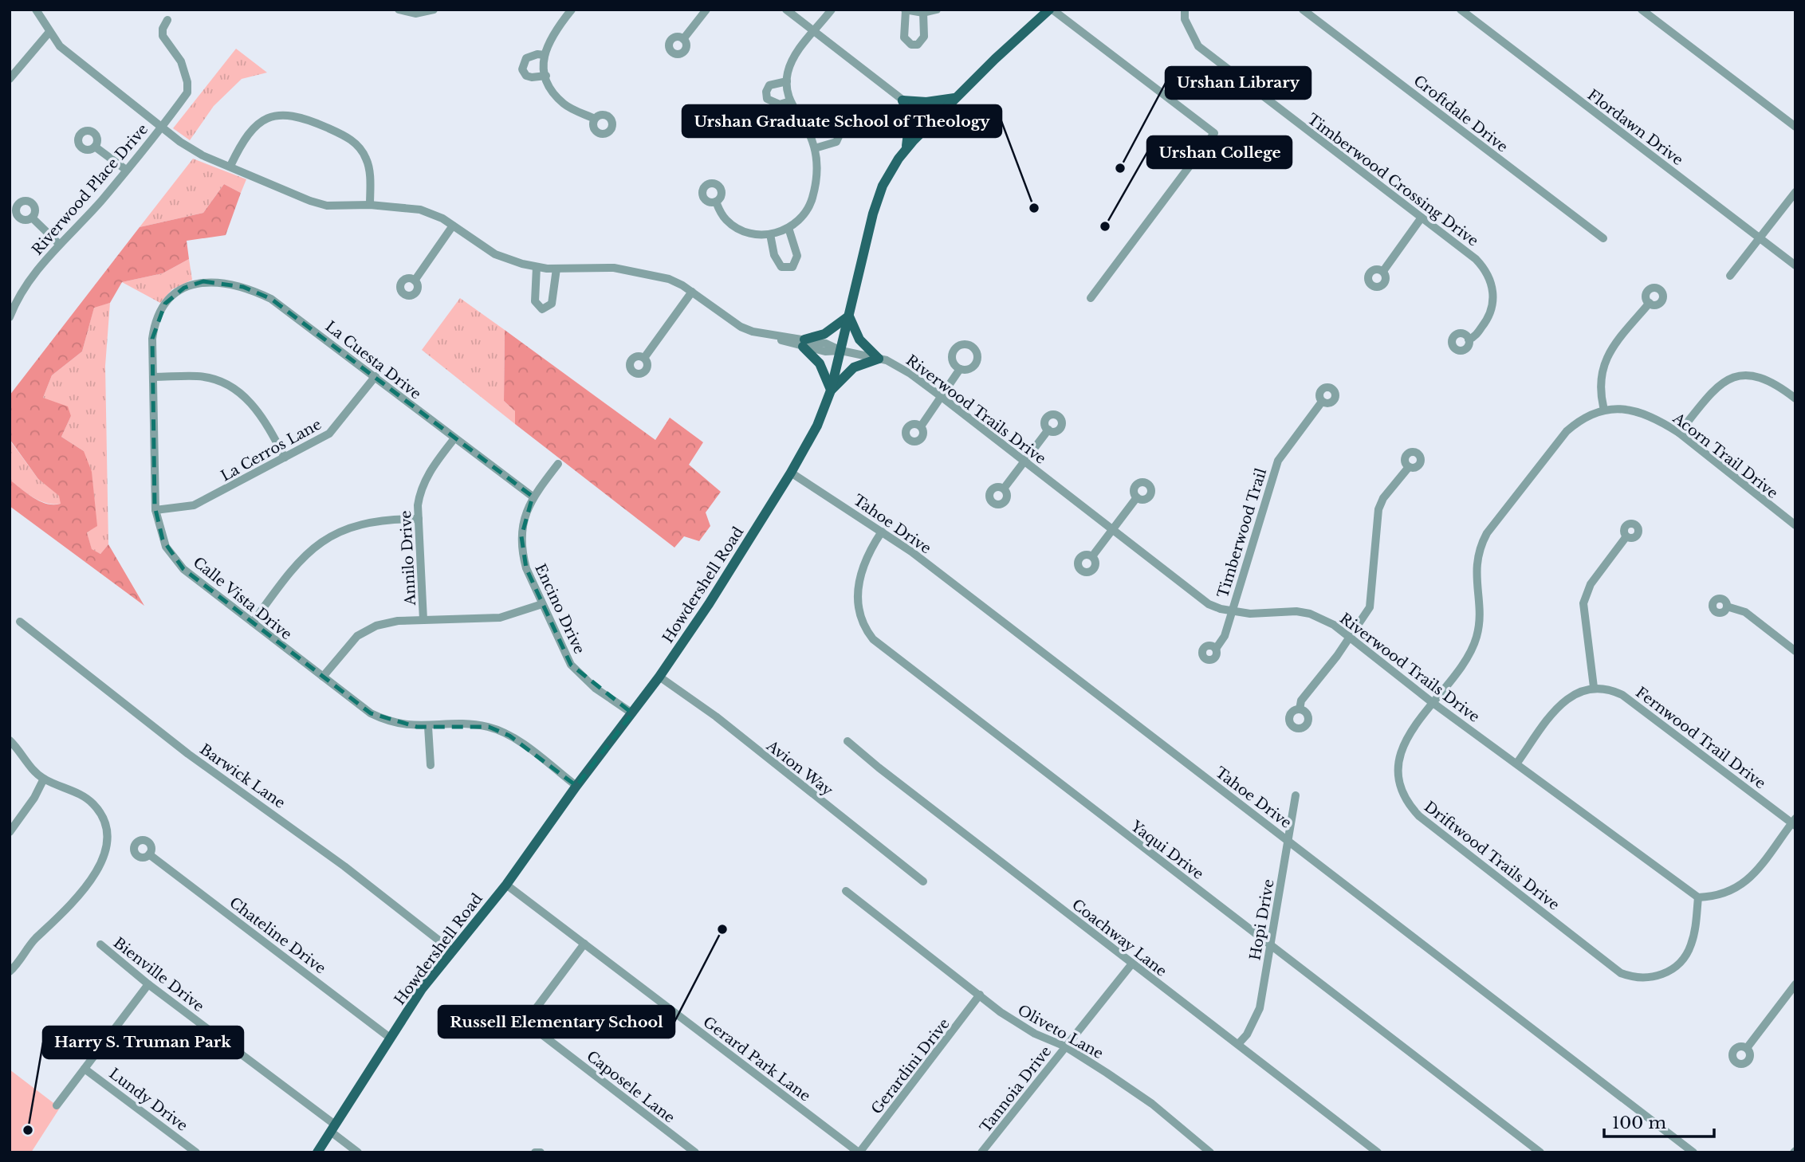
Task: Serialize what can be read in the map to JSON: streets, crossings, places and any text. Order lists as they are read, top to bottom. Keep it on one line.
{"streets":{"main road":["Howdershell Road"],"street":["Croftdale Drive","Flordawn Drive","Timberwood Crossing Drive","Riverwood Place Drive","La Cuesta Drive","Riverwood Trails Drive","La Cerros Lane","Acorn Trail Drive","Tahoe Drive","Timberwood Trail","Annilo Drive","Calle Vista Drive","Encino Drive","Fernwood Trail Drive","Avion Way","Barwick Lane","Yaqui Drive","Driftwood Trails Drive","Hopi Drive","Chateline Drive","Coachway Lane","Bienville Drive","Oliveto Lane","Gerard Park Lane","Gerardini Drive","Caposele Lane","Tannoia Drive","Lundy Drive"]},"crossings":[["La Cuesta Drive","La Cerros Lane"],["La Cuesta Drive","Annilo Drive"],["La Cuesta Drive","Calle Vista Drive"],["La Cuesta Drive","Encino Drive"],["Riverwood Trails Drive","Timberwood Trail"],["Riverwood Trails Drive","Howdershell Road"],["Riverwood Trails Drive","Driftwood Trails Drive"],["La Cerros Lane","Calle Vista Drive"],["Acorn Trail Drive","Driftwood Trails Drive"],["Tahoe Drive","Howdershell Road"],["Tahoe Drive","Yaqui Drive"],["Tahoe Drive","Hopi Drive"],["Howdershell Road","Calle Vista Drive"],["Howdershell Road","Encino Drive"],["Howdershell Road","Avion Way"],["Howdershell Road","Barwick Lane"],["Howdershell Road","Chateline Drive"],["Howdershell Road","Bienville Drive"],["Howdershell Road","Gerard Park Lane"],["Yaqui Drive","Hopi Drive"],["Hopi Drive","Coachway Lane"],["Coachway Lane","Tannoia Drive"],["Oliveto Lane","Gerardini Drive"],["Oliveto Lane","Tannoia Drive"],["Gerard Park Lane","Gerardini Drive"],["Gerard Park Lane","Caposele Lane"]],"places":["Urshan Library","Urshan Graduate School of Theology","Urshan College","Russell Elementary School","Harry S. Truman Park"],"scale_bar":"100 m"}
